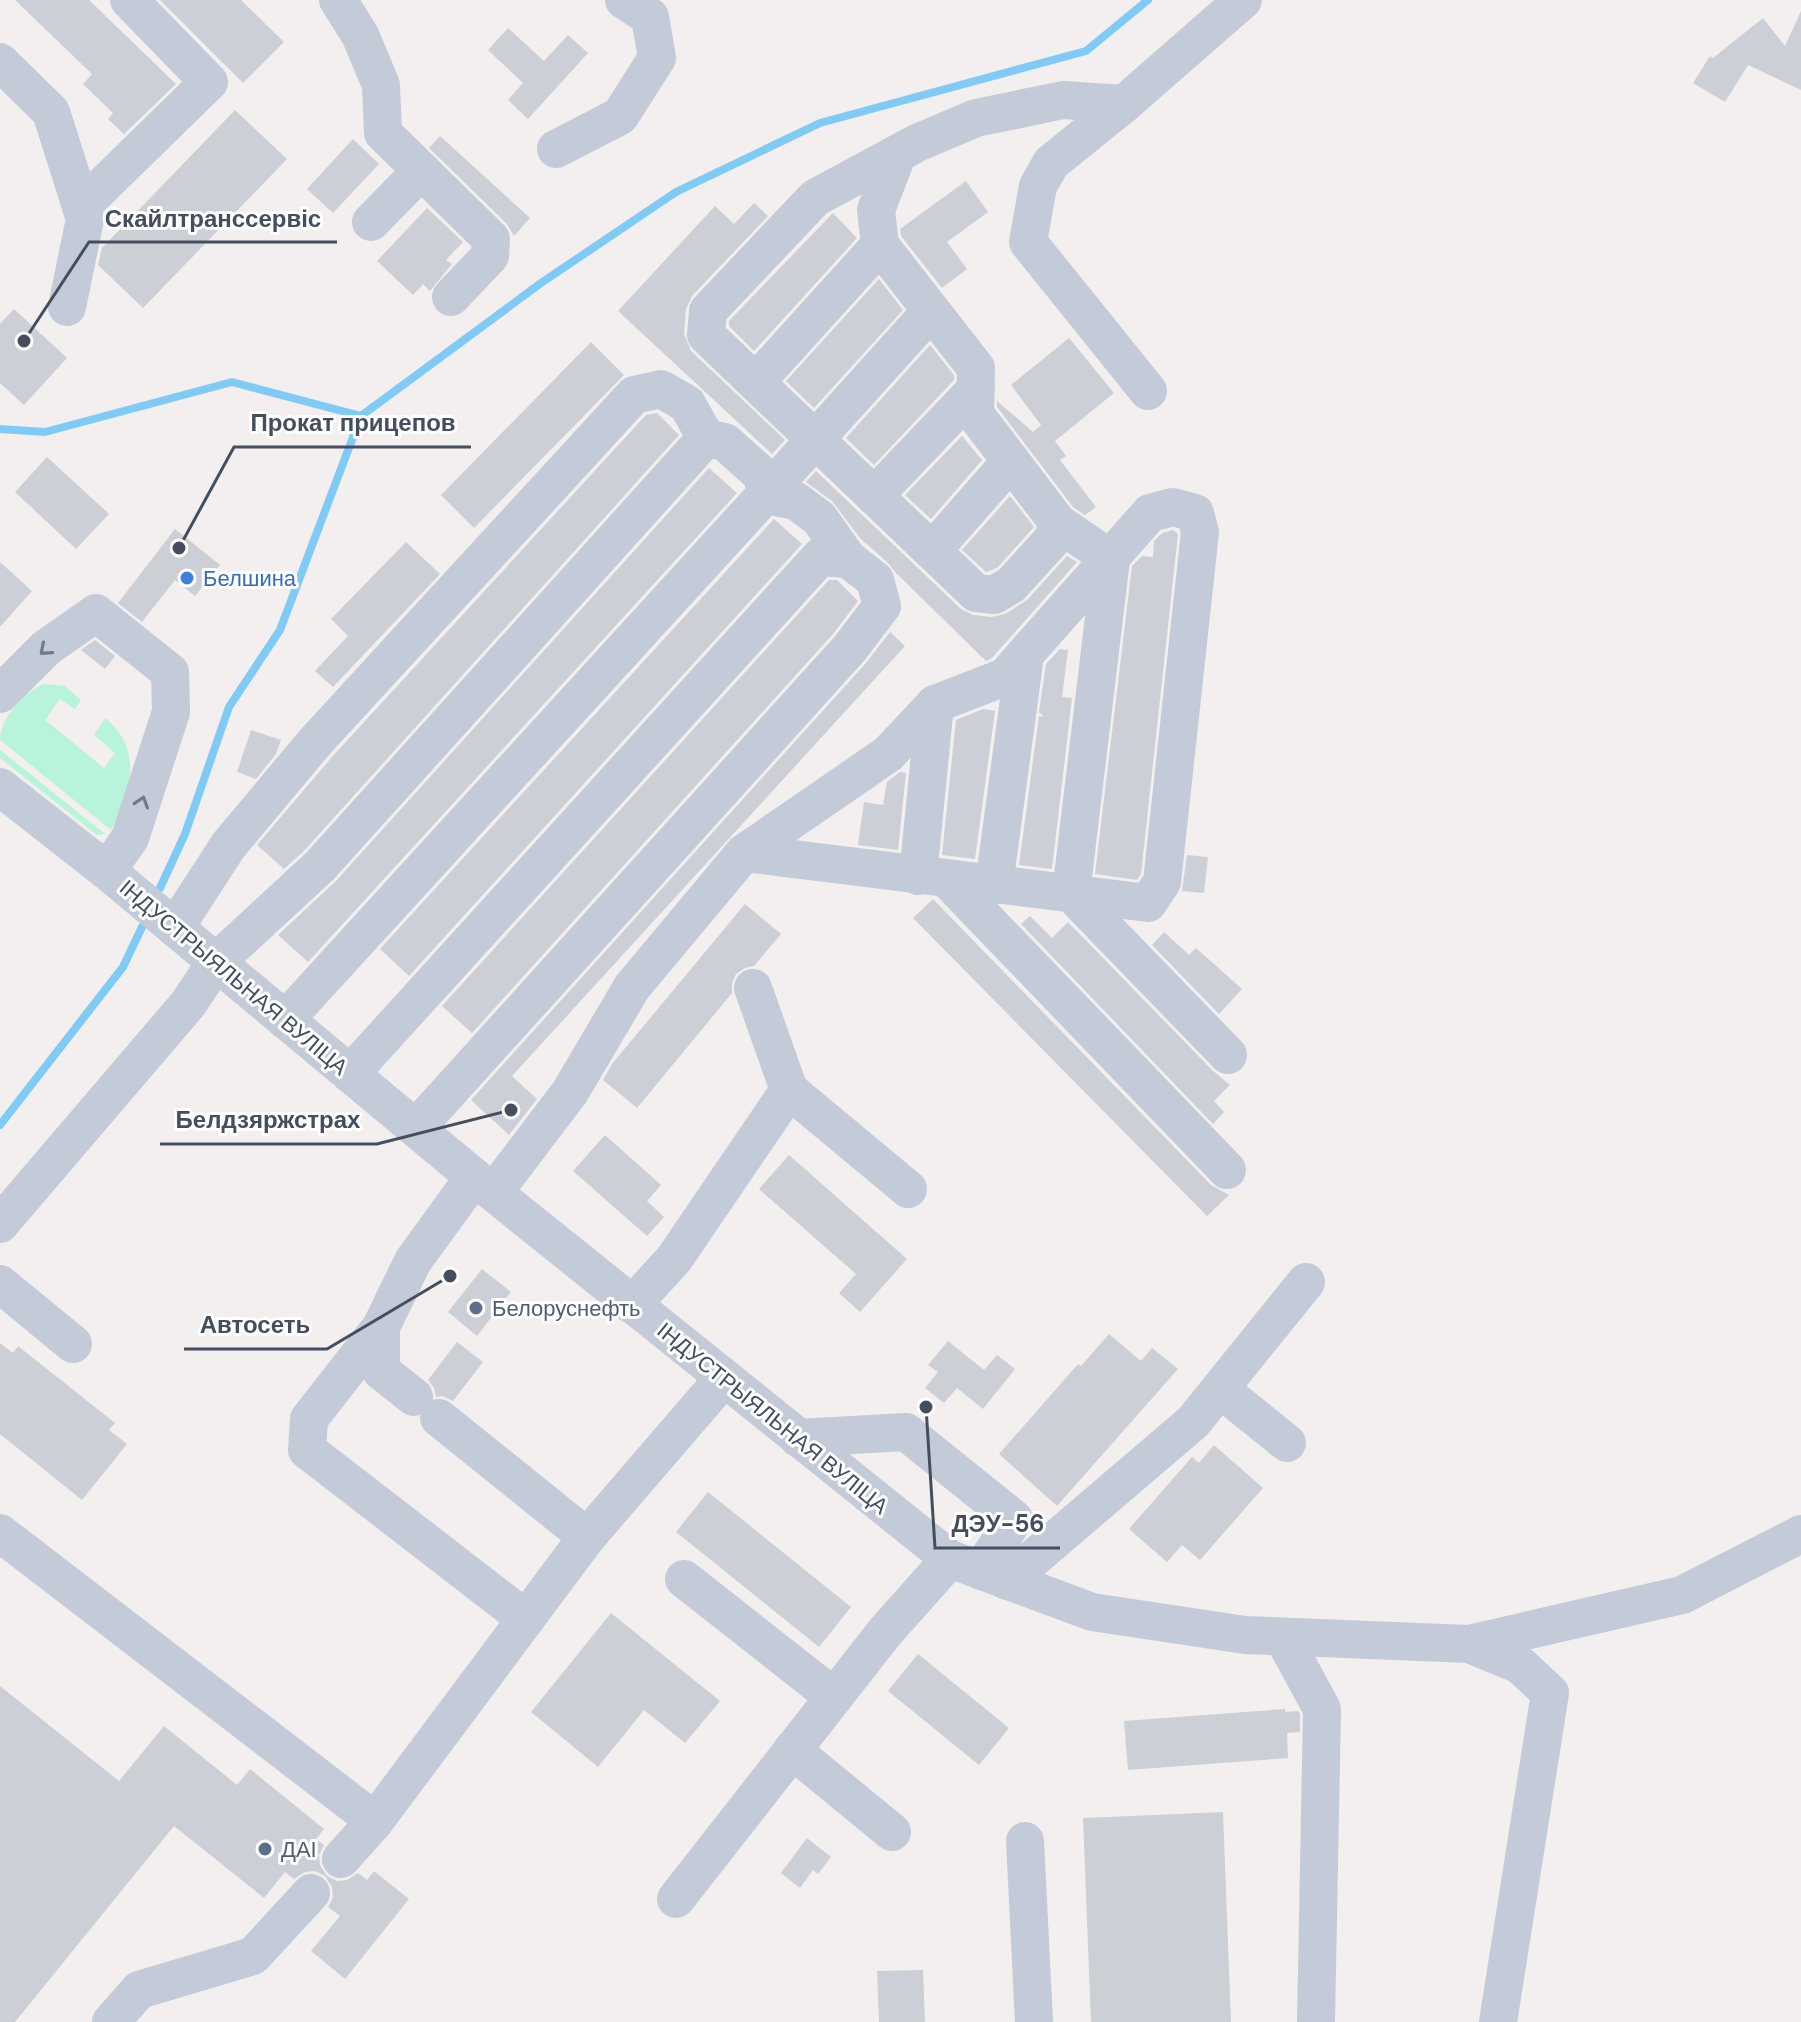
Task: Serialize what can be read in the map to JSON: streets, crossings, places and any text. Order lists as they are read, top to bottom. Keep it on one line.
{"streets":{"street":["ІНДУСТРЫЯЛЬНАЯ ВУЛІЦА"]},"places":["Скайлтранссервіс","Прокат прицепов","Белшина","Белдзяржстрах","Автосеть","Белоруснефть","ДЭУ-56","ДАІ"]}
